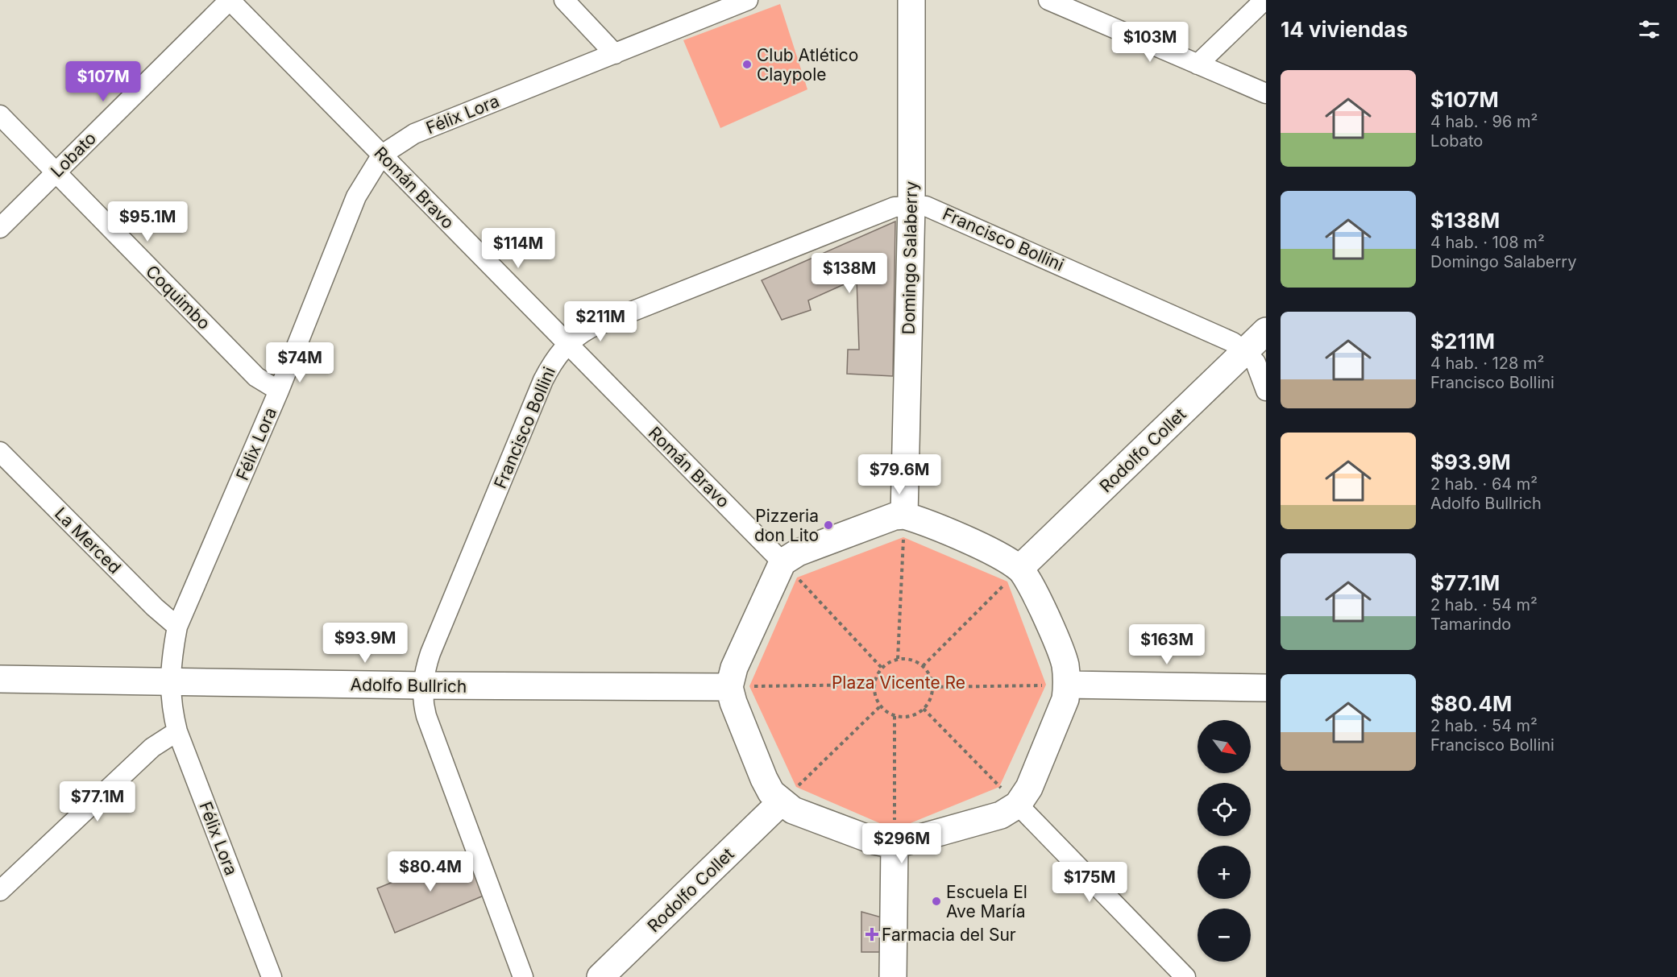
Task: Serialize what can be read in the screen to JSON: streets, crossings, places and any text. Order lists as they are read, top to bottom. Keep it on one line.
{"streets":{"street":["Félix Lora","Lobato","Román Bravo","Francisco Bollini","Domingo Salaberry","Coquimbo","Rodolfo Collet","La Merced","Adolfo Bullrich"]},"crossings":[["Félix Lora","Román Bravo"],["Félix Lora","Coquimbo"],["Félix Lora","La Merced"],["Félix Lora","Adolfo Bullrich"],["Lobato","Román Bravo"],["Lobato","Coquimbo"],["Román Bravo","Francisco Bollini"],["Francisco Bollini","Domingo Salaberry"],["Francisco Bollini","Rodolfo Collet"],["Francisco Bollini","Adolfo Bullrich"]],"parks":["Plaza Vicente Re"],"places":{"other":["Club Atlético Claypole","Pizzeria don Lito","Escuela El Ave María"],"health":["Farmacia del Sur"]},"north":"bottom right","page":{"heading":"14 viviendas","price":["$103M","$107M","$95.1M","$114M","$138M","$211M","$74M","$79.6M","$93.9M","$163M","$77.1M","$296M","$80.4M","$175M"],"list":[{"name":"$107M","note":"4 hab. · 96 m² · Lobato"},{"name":"$138M","note":"4 hab. · 108 m² · Domingo Salaberry"},{"name":"$211M","note":"4 hab. · 128 m² · Francisco Bollini"},{"name":"$93.9M","note":"2 hab. · 64 m² · Adolfo Bullrich"},{"name":"$77.1M","note":"2 hab. · 54 m² · Tamarindo"},{"name":"$80.4M","note":"2 hab. · 54 m² · Francisco Bollini"}],"map_buttons":["+","−"]}}
